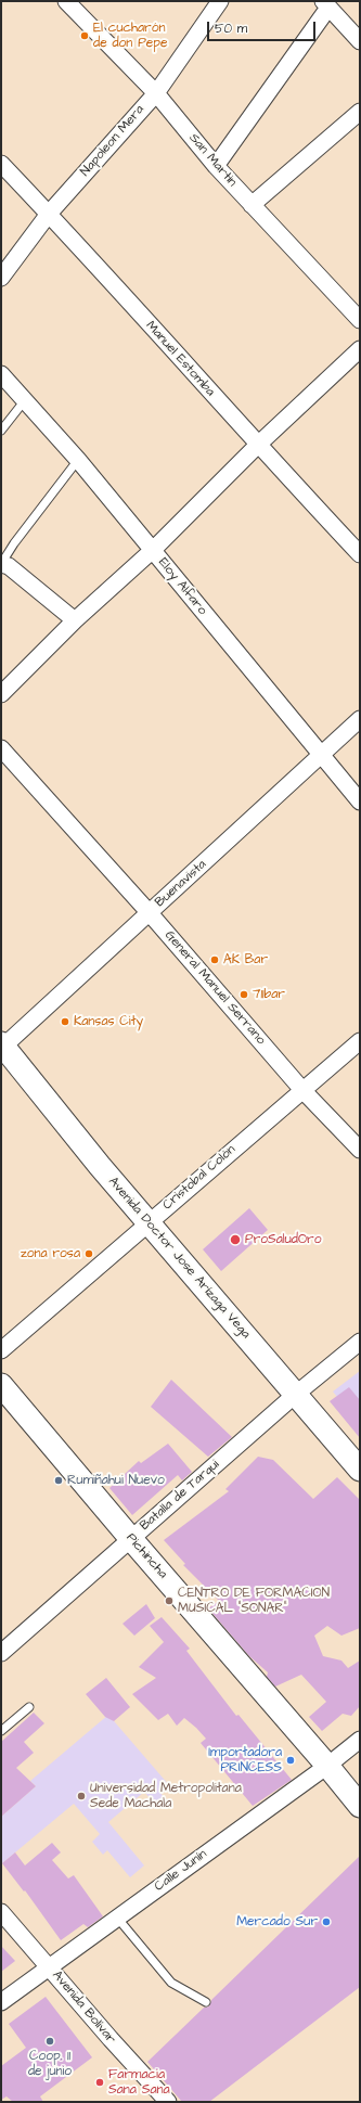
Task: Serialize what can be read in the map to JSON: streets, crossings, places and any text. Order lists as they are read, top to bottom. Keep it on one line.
{"streets":{"main road":["Avenida Doctor Jose Arízaga Vega","Pichincha"],"street":["Napoleon Mera","San Martin","Manuel Estomba","Eloy Alfaro","Buenavista","General Manuel Serrano","Cristobal Colón","Batalla de Tarqui","Calle Junín","Avenida Bolívar"]},"crossings":[["Napoleon Mera","San Martin"],["Napoleon Mera","Manuel Estomba"],["Eloy Alfaro","Buenavista"],["Buenavista","General Manuel Serrano"],["Buenavista","Avenida Doctor Jose Arízaga Vega"],["General Manuel Serrano","Cristobal Colón"],["Cristobal Colón","Avenida Doctor Jose Arízaga Vega"],["Avenida Doctor Jose Arízaga Vega","Batalla de Tarqui"],["Batalla de Tarqui","Pichincha"],["Pichincha","Calle Junín"],["Calle Junín","Avenida Bolívar"]],"places":["El cucharón de don Pepe","AK Bar","711bar","Kansas City","ProSaludOro","zona rosa","Rumiñahui Nuevo","CENTRO DE FORMACION MUSICAL \"SONAR\"","Importadora PRINCESS","Universidad Metropolitana Sede Machala","Mercado Sur","Coop. 11 de junio","Farmacia Sana Sana"],"scale_bar":"50 m"}
